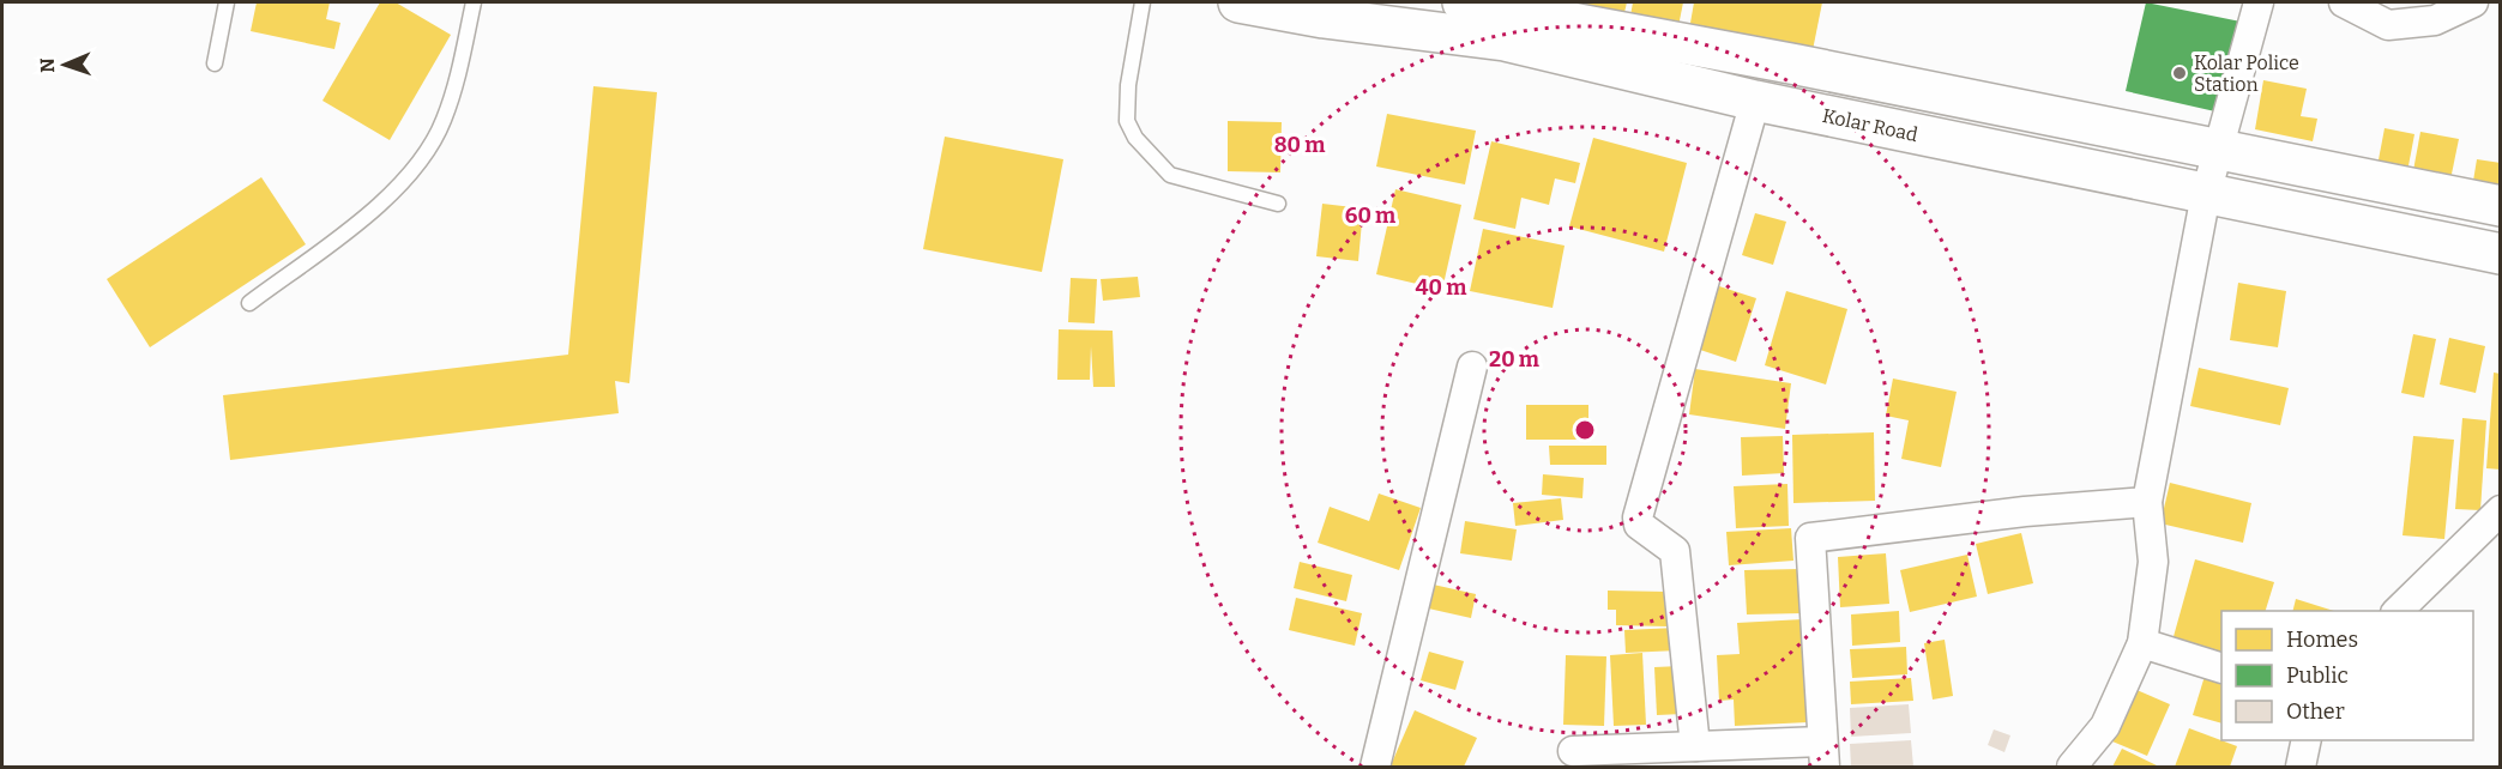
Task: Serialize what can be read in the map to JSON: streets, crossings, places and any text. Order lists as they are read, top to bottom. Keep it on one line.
{"streets":{"main road":["Kolar Road"]},"places":["Kolar Police Station"],"legend":["Homes","Public","Other"],"north":"left","rings":["80 m","60 m","40 m","20 m"]}
